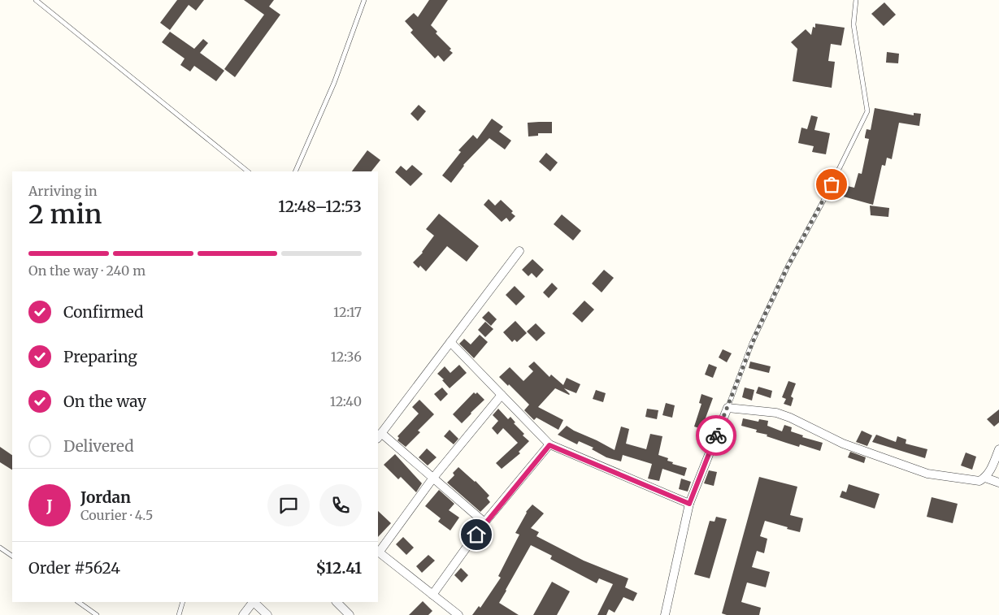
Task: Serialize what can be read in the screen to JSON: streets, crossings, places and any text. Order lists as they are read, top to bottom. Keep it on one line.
{"page":{"heading":["2 min","Arriving in","12:48–12:53"],"panel":["Jordan","Courier · 4.5","Order #5624","$12.41"],"bar":"On the way · 240 m","list":[["Confirmed","12:17"],["Preparing","12:36"],["On the way","12:40"],"Delivered"],"round":"J"}}
